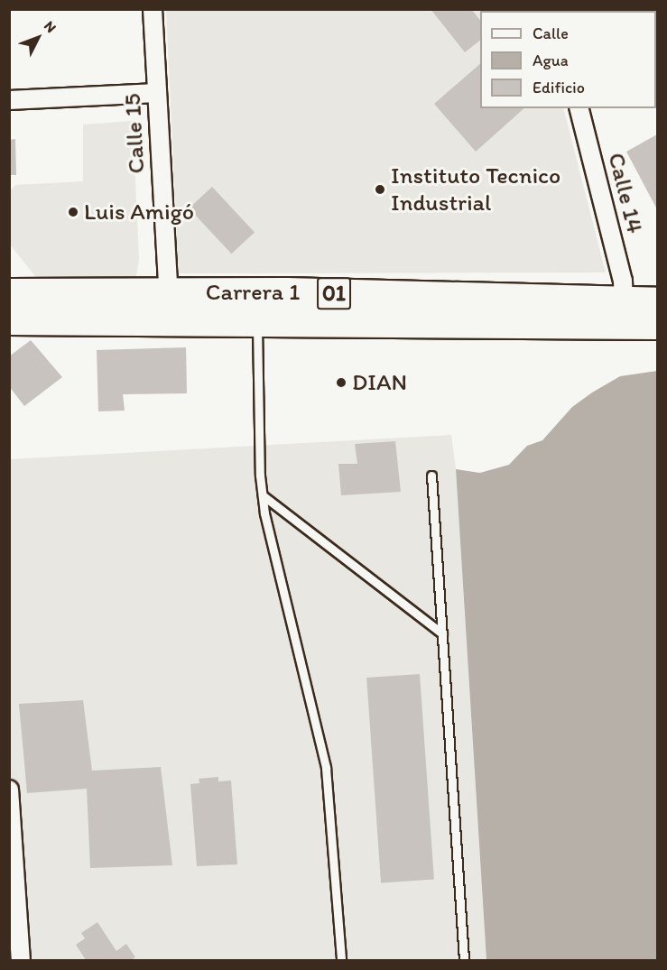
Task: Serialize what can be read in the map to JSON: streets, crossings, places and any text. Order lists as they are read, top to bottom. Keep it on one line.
{"streets":{"highway":["Carrera 1","01"],"street":["Calle 15","Calle 14"]},"crossings":[["Calle 15","Carrera 1"],["Calle 14","Carrera 1"]],"places":["Instituto Tecnico Industrial","Luis Amigó","DIAN"],"legend":["Calle","Agua","Edificio"],"north":"top right"}
